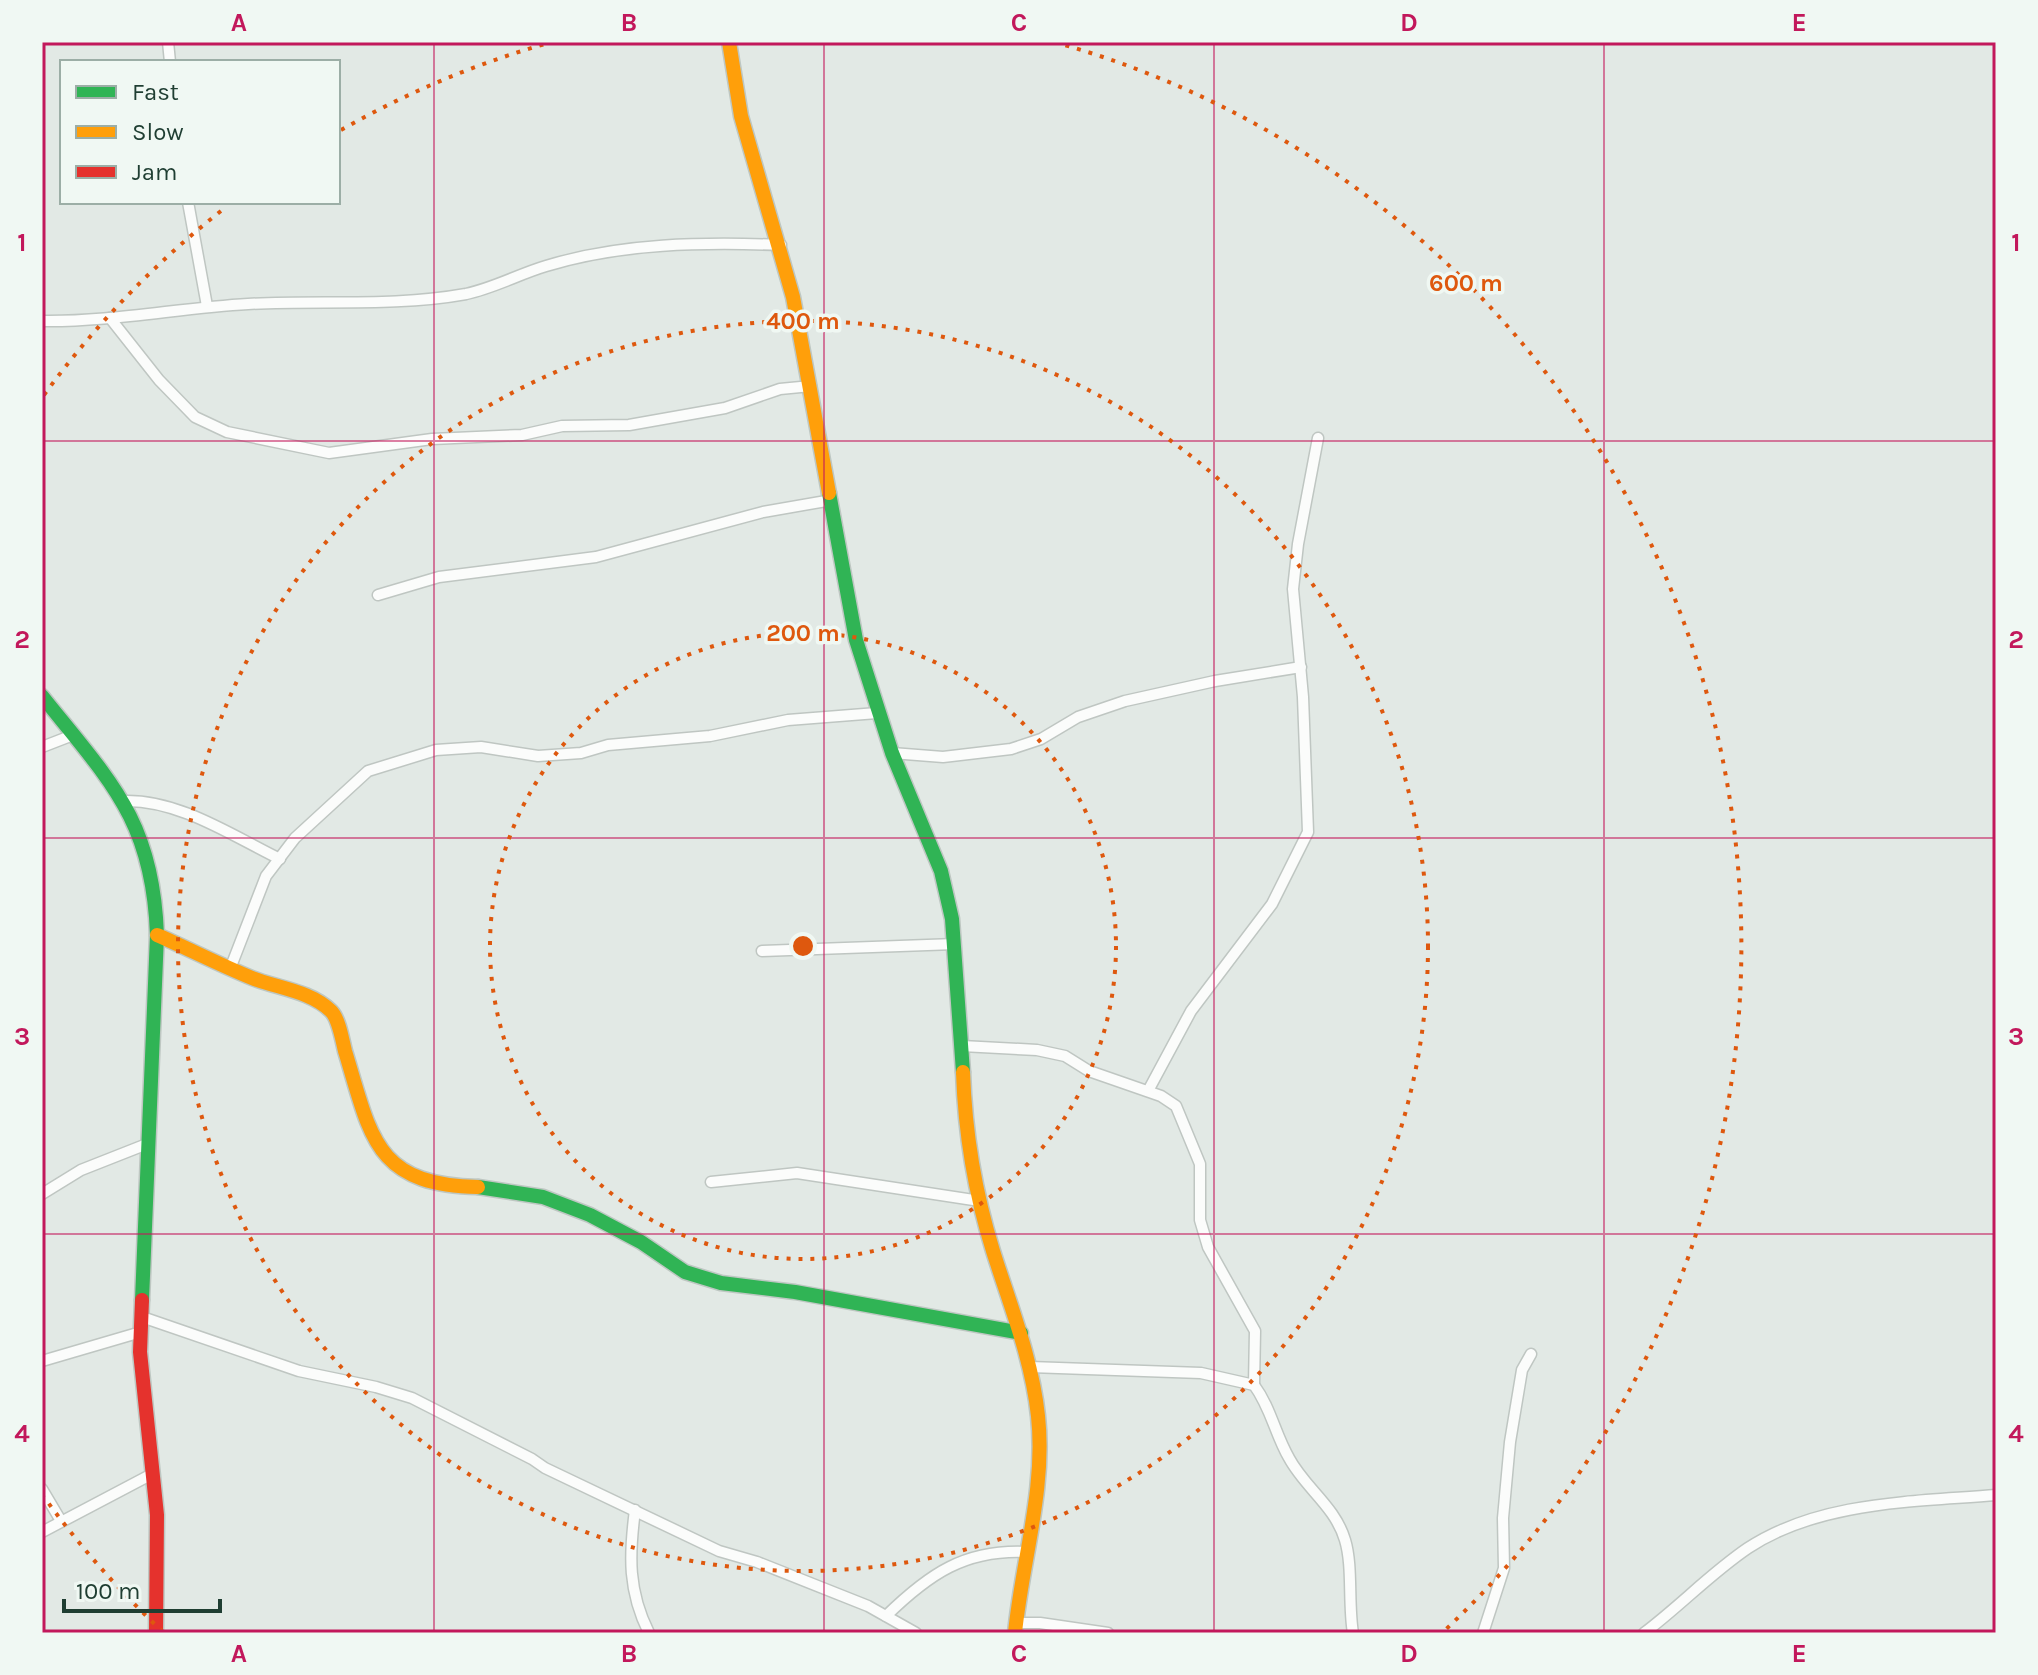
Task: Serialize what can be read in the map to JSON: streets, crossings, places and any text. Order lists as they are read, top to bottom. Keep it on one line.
{"legend":["Fast","Slow","Jam"],"scale_bar":"100 m","grid":{"columns":["A","B","C","D","E"],"rows":["1","2","3","4"]},"rings":["600 m","400 m","200 m"]}
